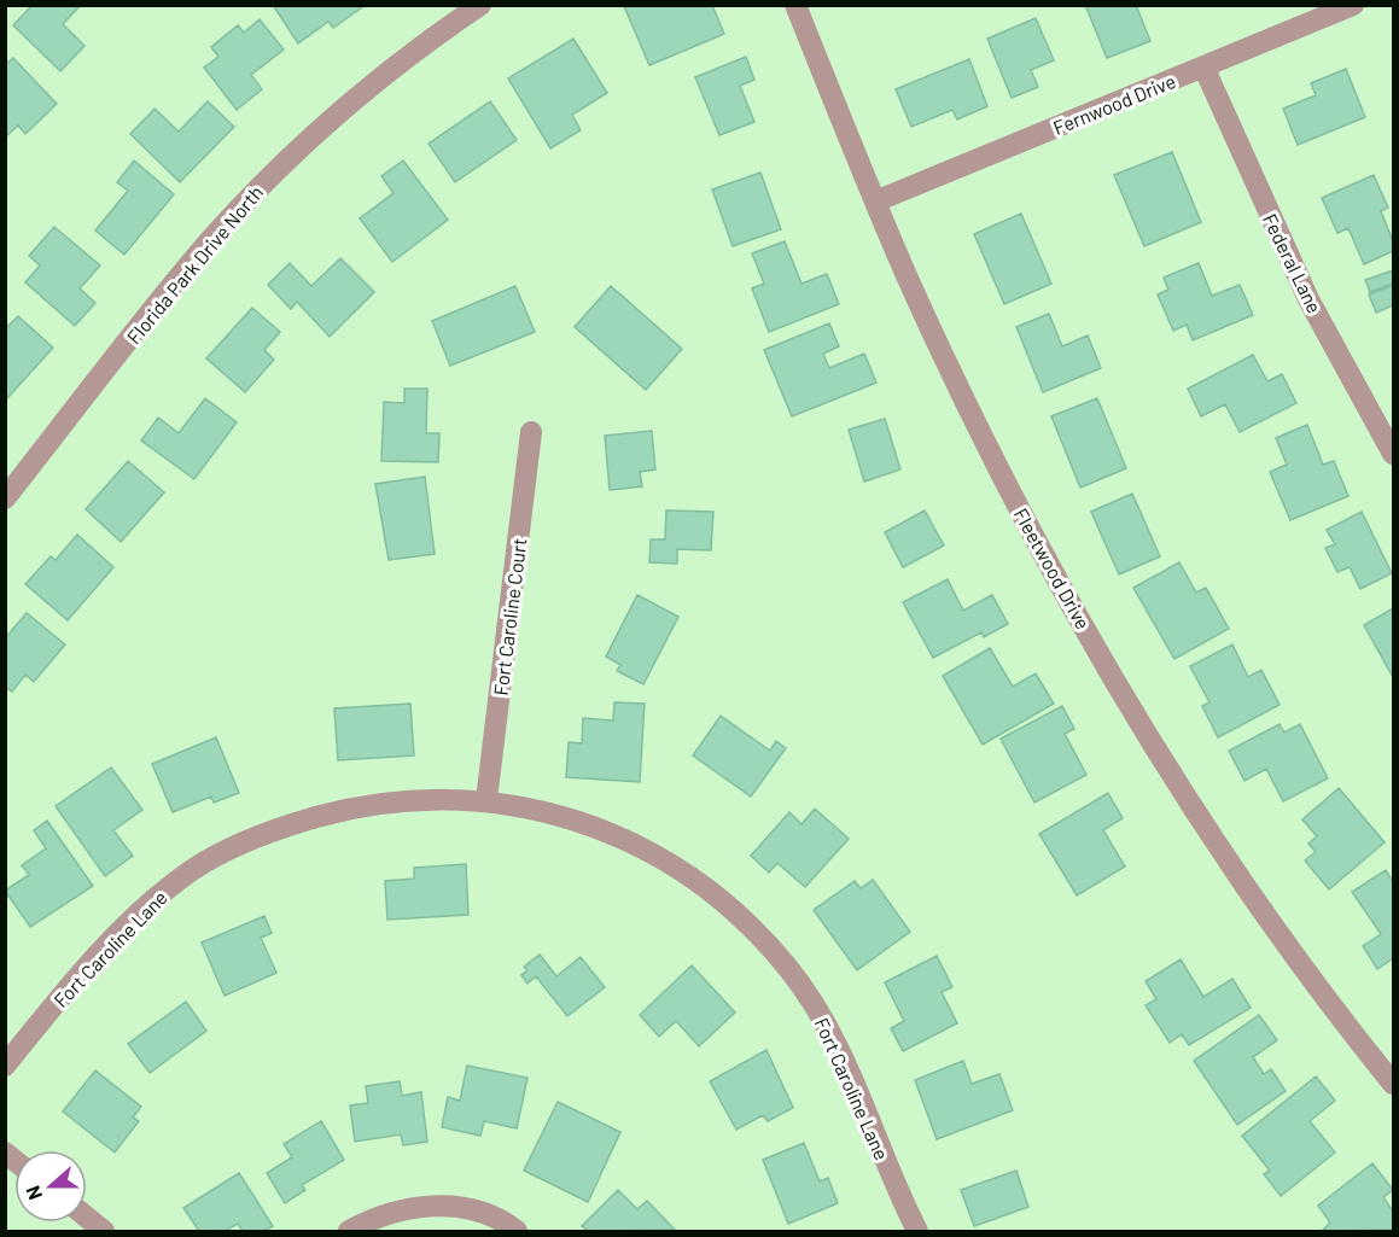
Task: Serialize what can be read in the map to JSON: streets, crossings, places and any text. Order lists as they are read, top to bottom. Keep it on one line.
{"streets":{"street":["Fernwood Drive","Federal Lane","Florida Park Drive North","Fleetwood Drive","Fort Caroline Court","Fort Caroline Lane"]},"crossings":[["Fernwood Drive","Federal Lane"],["Fernwood Drive","Fleetwood Drive"],["Fort Caroline Court","Fort Caroline Lane"]],"north":"left"}
